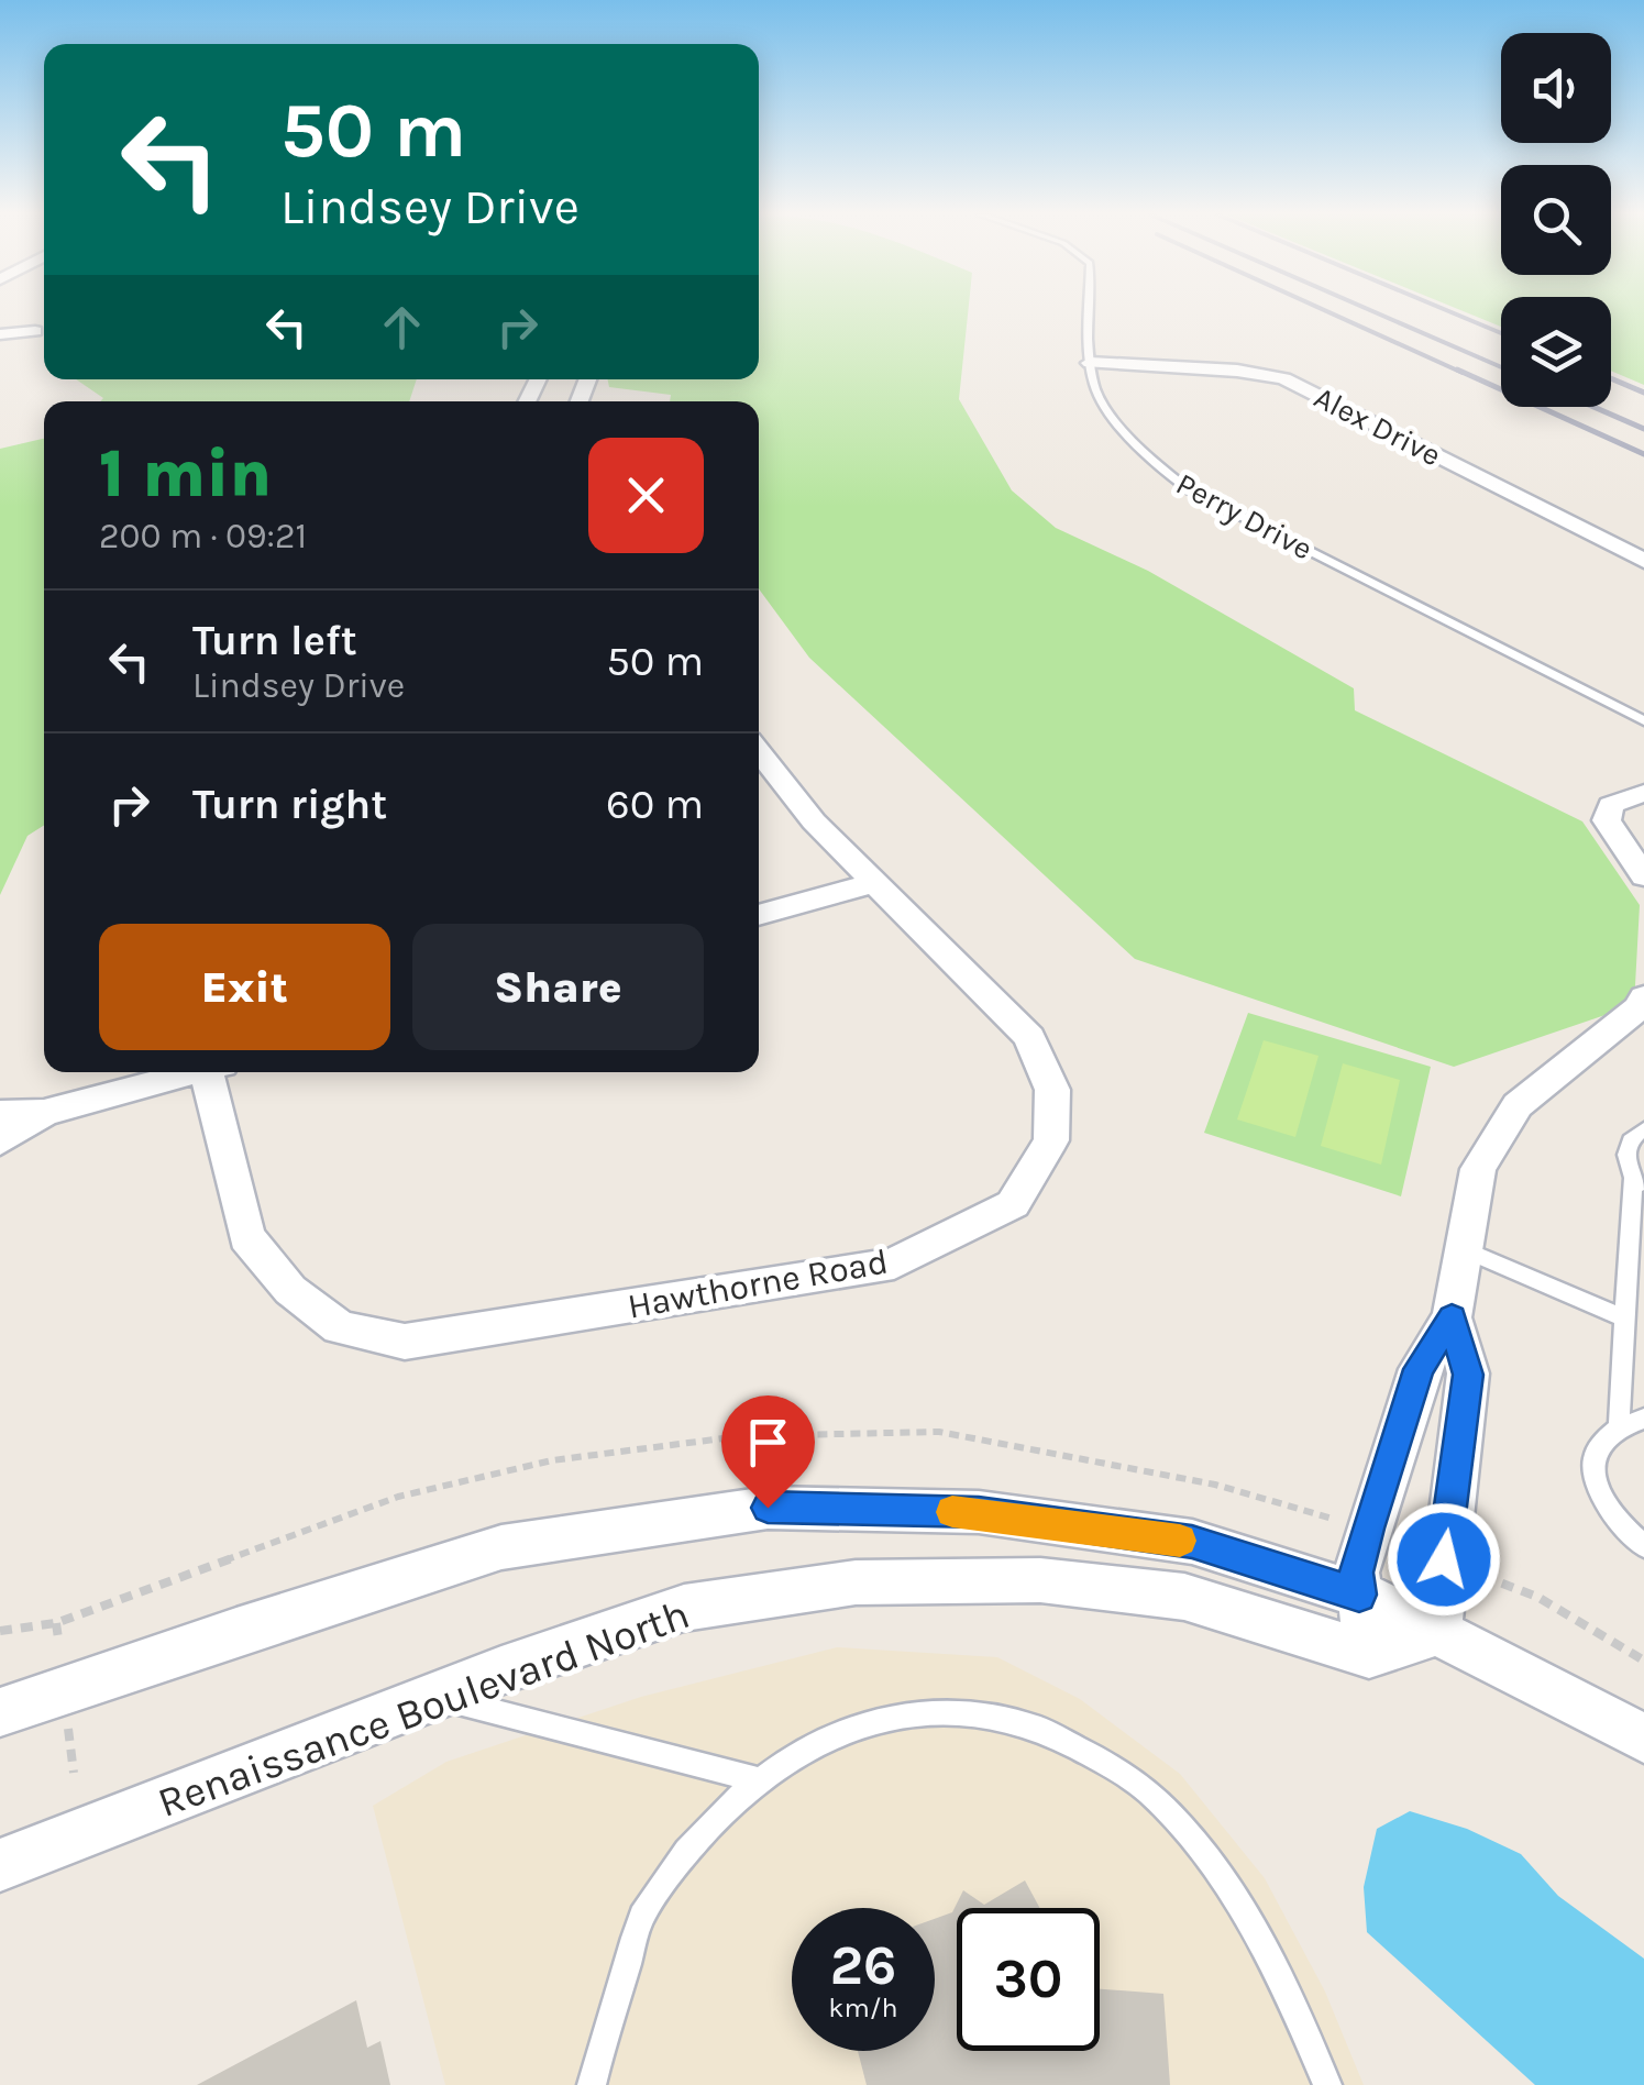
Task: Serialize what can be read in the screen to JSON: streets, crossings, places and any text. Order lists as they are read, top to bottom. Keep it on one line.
{"streets":{"street":["Alex Drive","Hawthorne Road","Renaissance Boulevard North"],"lane":["Perry Drive"]},"crossings":[["Alex Drive","Perry Drive"]],"page":{"turn":["50 m","Lindsey Drive"],"heading":["1 min","200 m · 09:21"],"list":[{"name":"Turn left","note":"Lindsey Drive","value":"50 m"},{"name":"Turn right","value":"60 m"}],"buttons":["Exit","Share"],"speed":"26 km/h","limit":"30"}}
